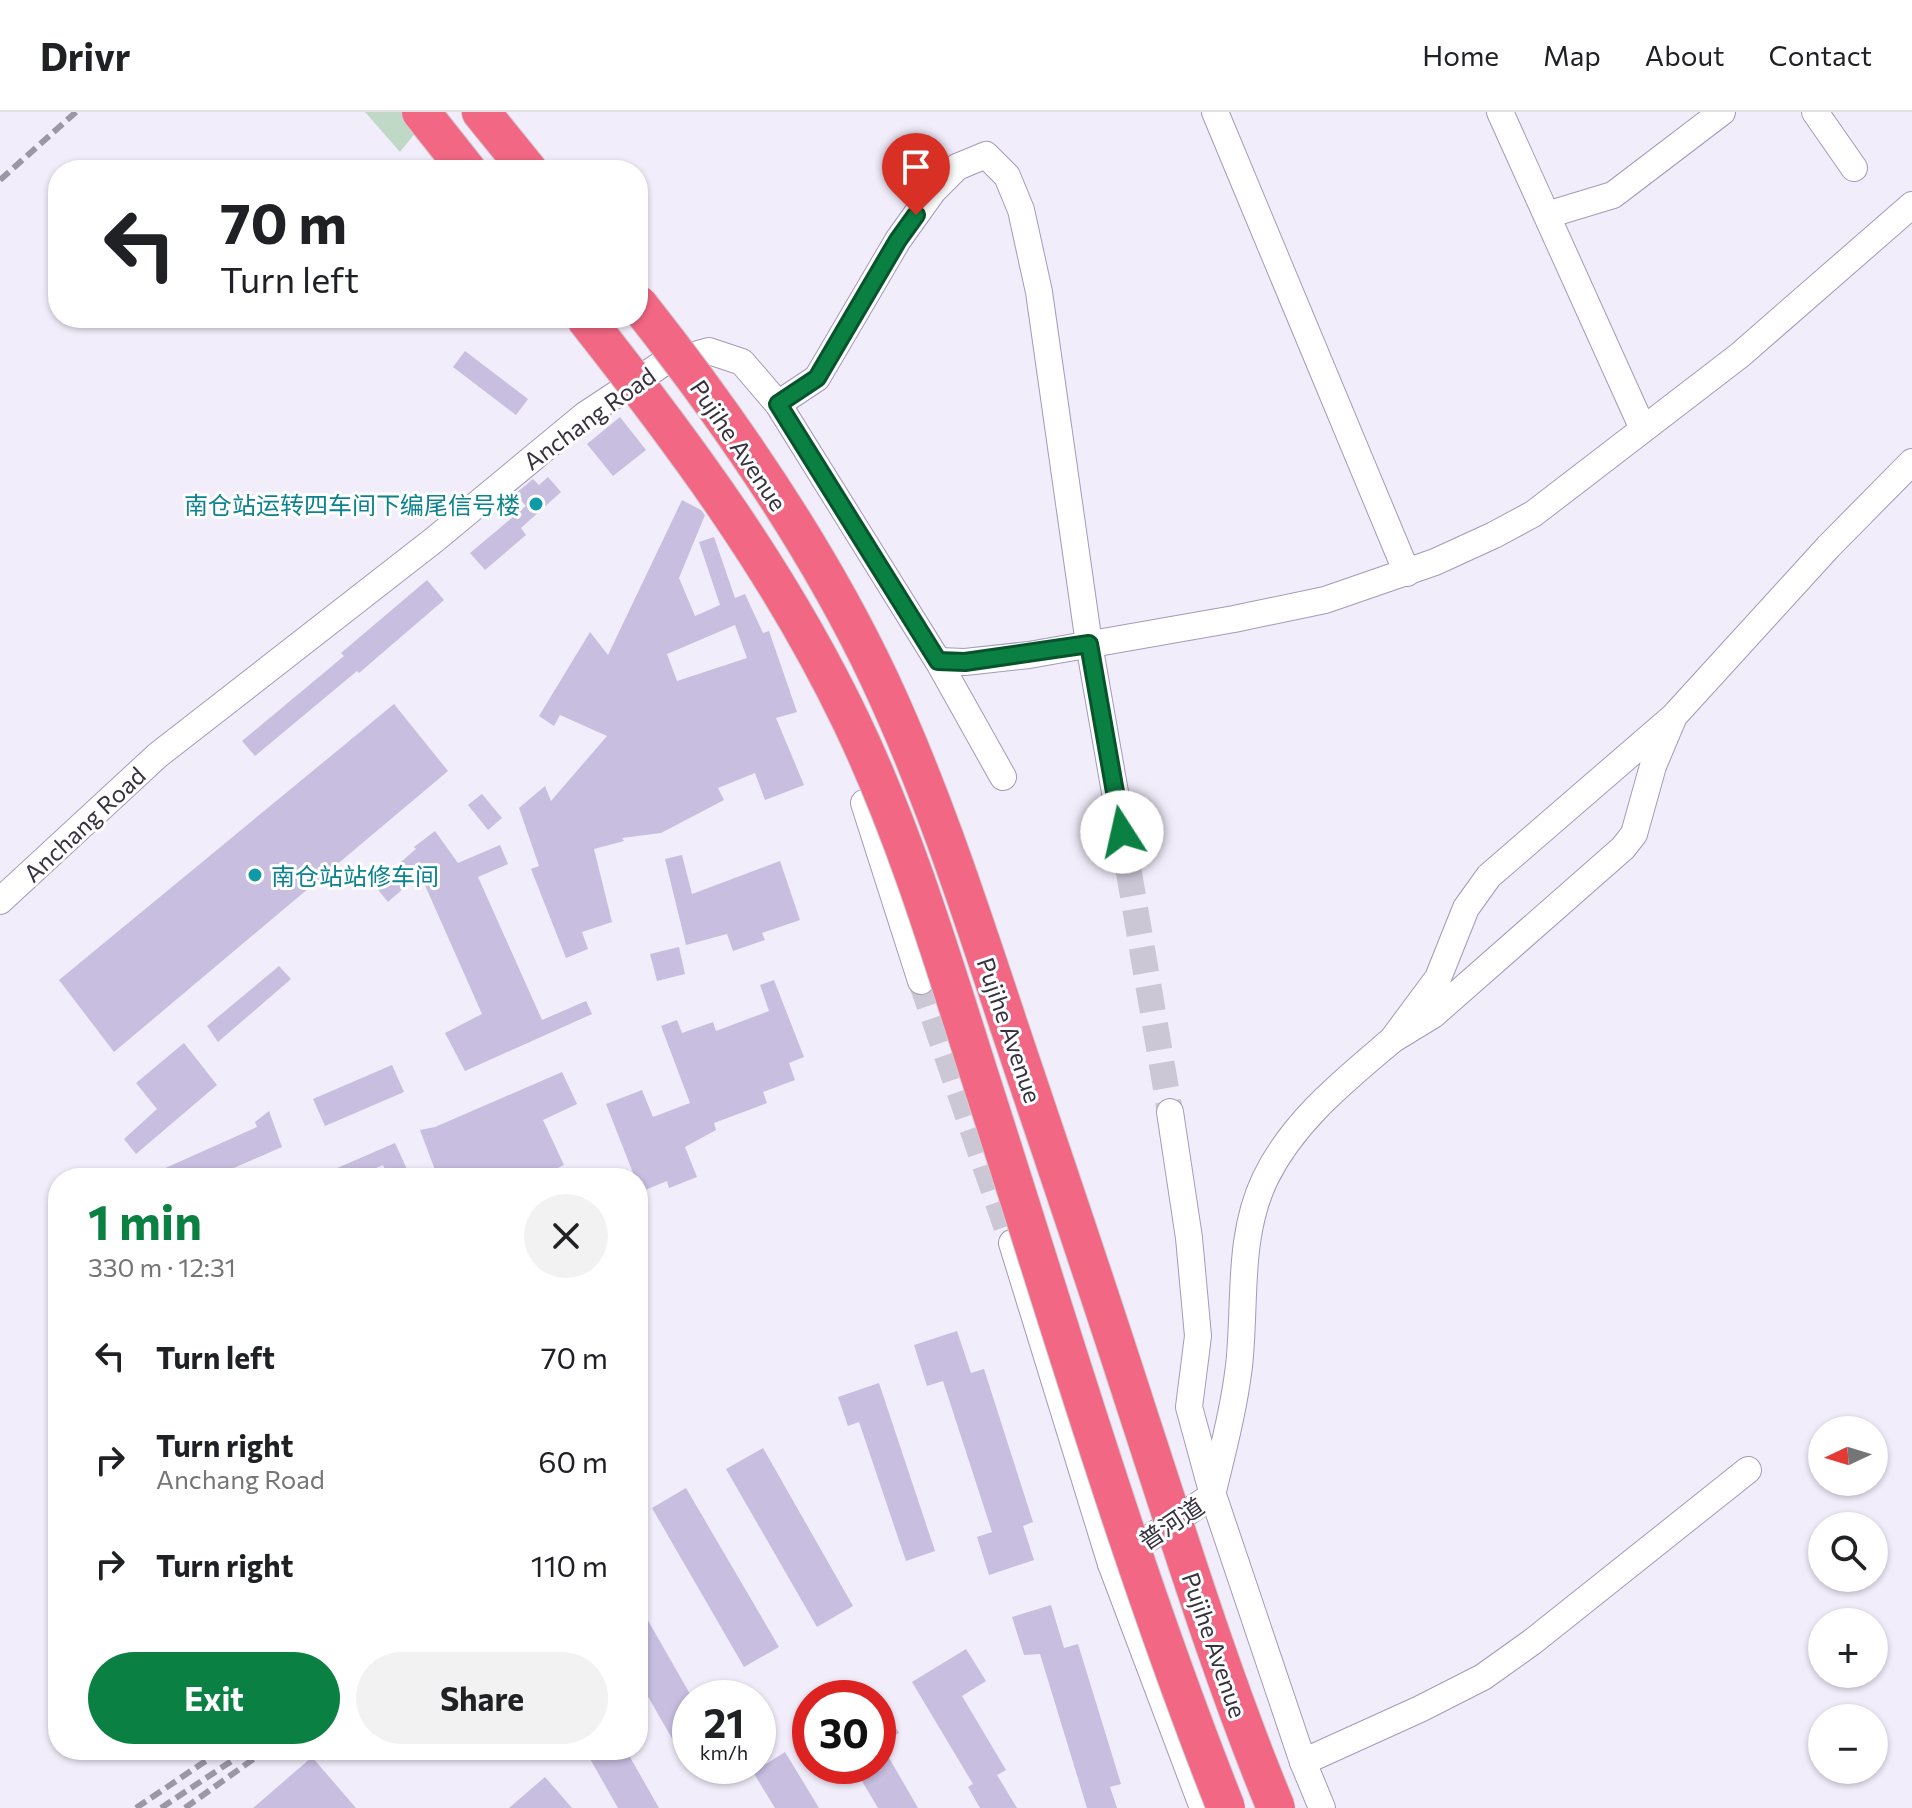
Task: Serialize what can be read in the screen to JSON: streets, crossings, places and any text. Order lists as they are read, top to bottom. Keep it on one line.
{"streets":{"highway":["Pujihe Avenue"],"street":["Anchang Road","普河道"]},"places":["南仓站运转四车间下编尾信号楼","南仓站站修车间"],"north":"left","page":{"header":"Drivr","nav":["Home","Map","About","Contact"],"turn":["70 m","Turn left"],"heading":["1 min","330 m · 12:31"],"list":[{"name":"Turn left","value":"70 m"},{"name":"Turn right","note":"Anchang Road","value":"60 m"},{"name":"Turn right","value":"110 m"}],"map_buttons":["+","−"],"buttons":["Exit","Share"],"speed":"21 km/h","limit":"30"}}
